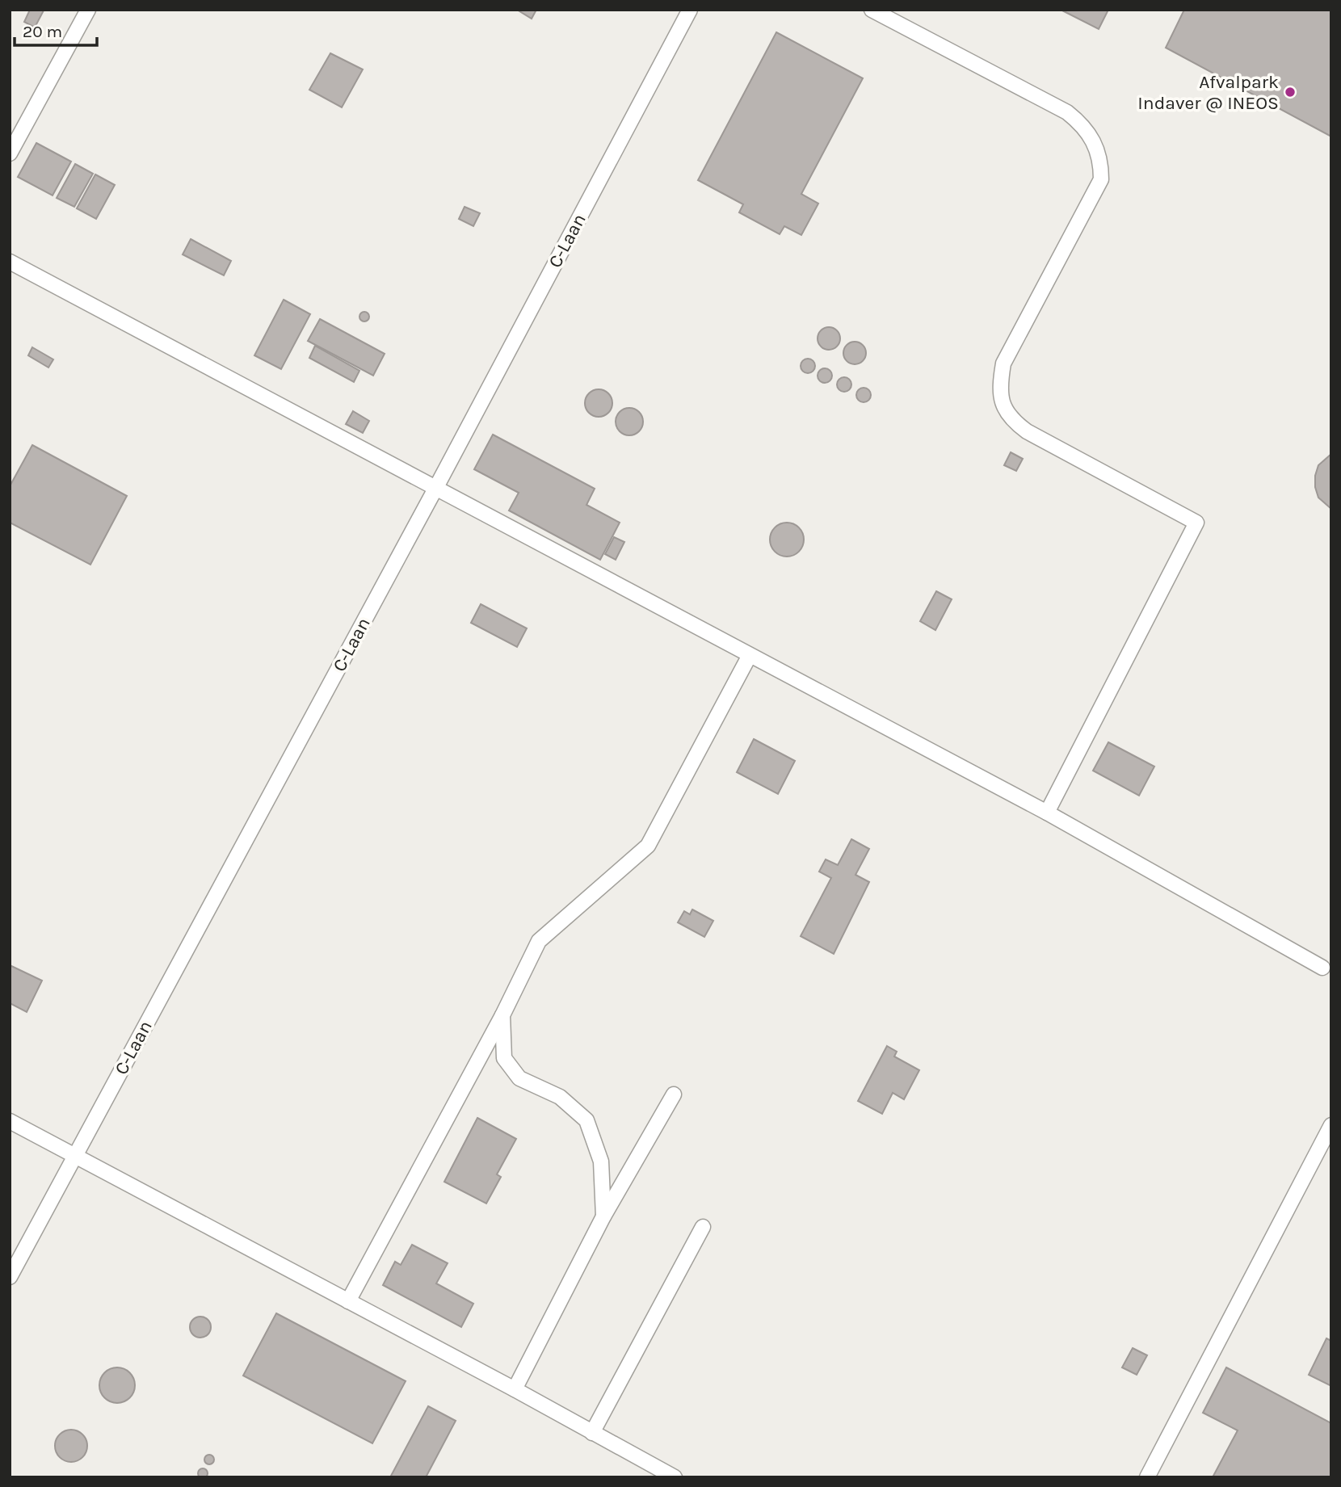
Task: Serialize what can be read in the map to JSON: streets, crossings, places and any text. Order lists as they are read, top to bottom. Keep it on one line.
{"streets":{"lane":["C-Laan"]},"places":["Afvalpark Indaver @ INEOS"],"scale_bar":"20 m"}
